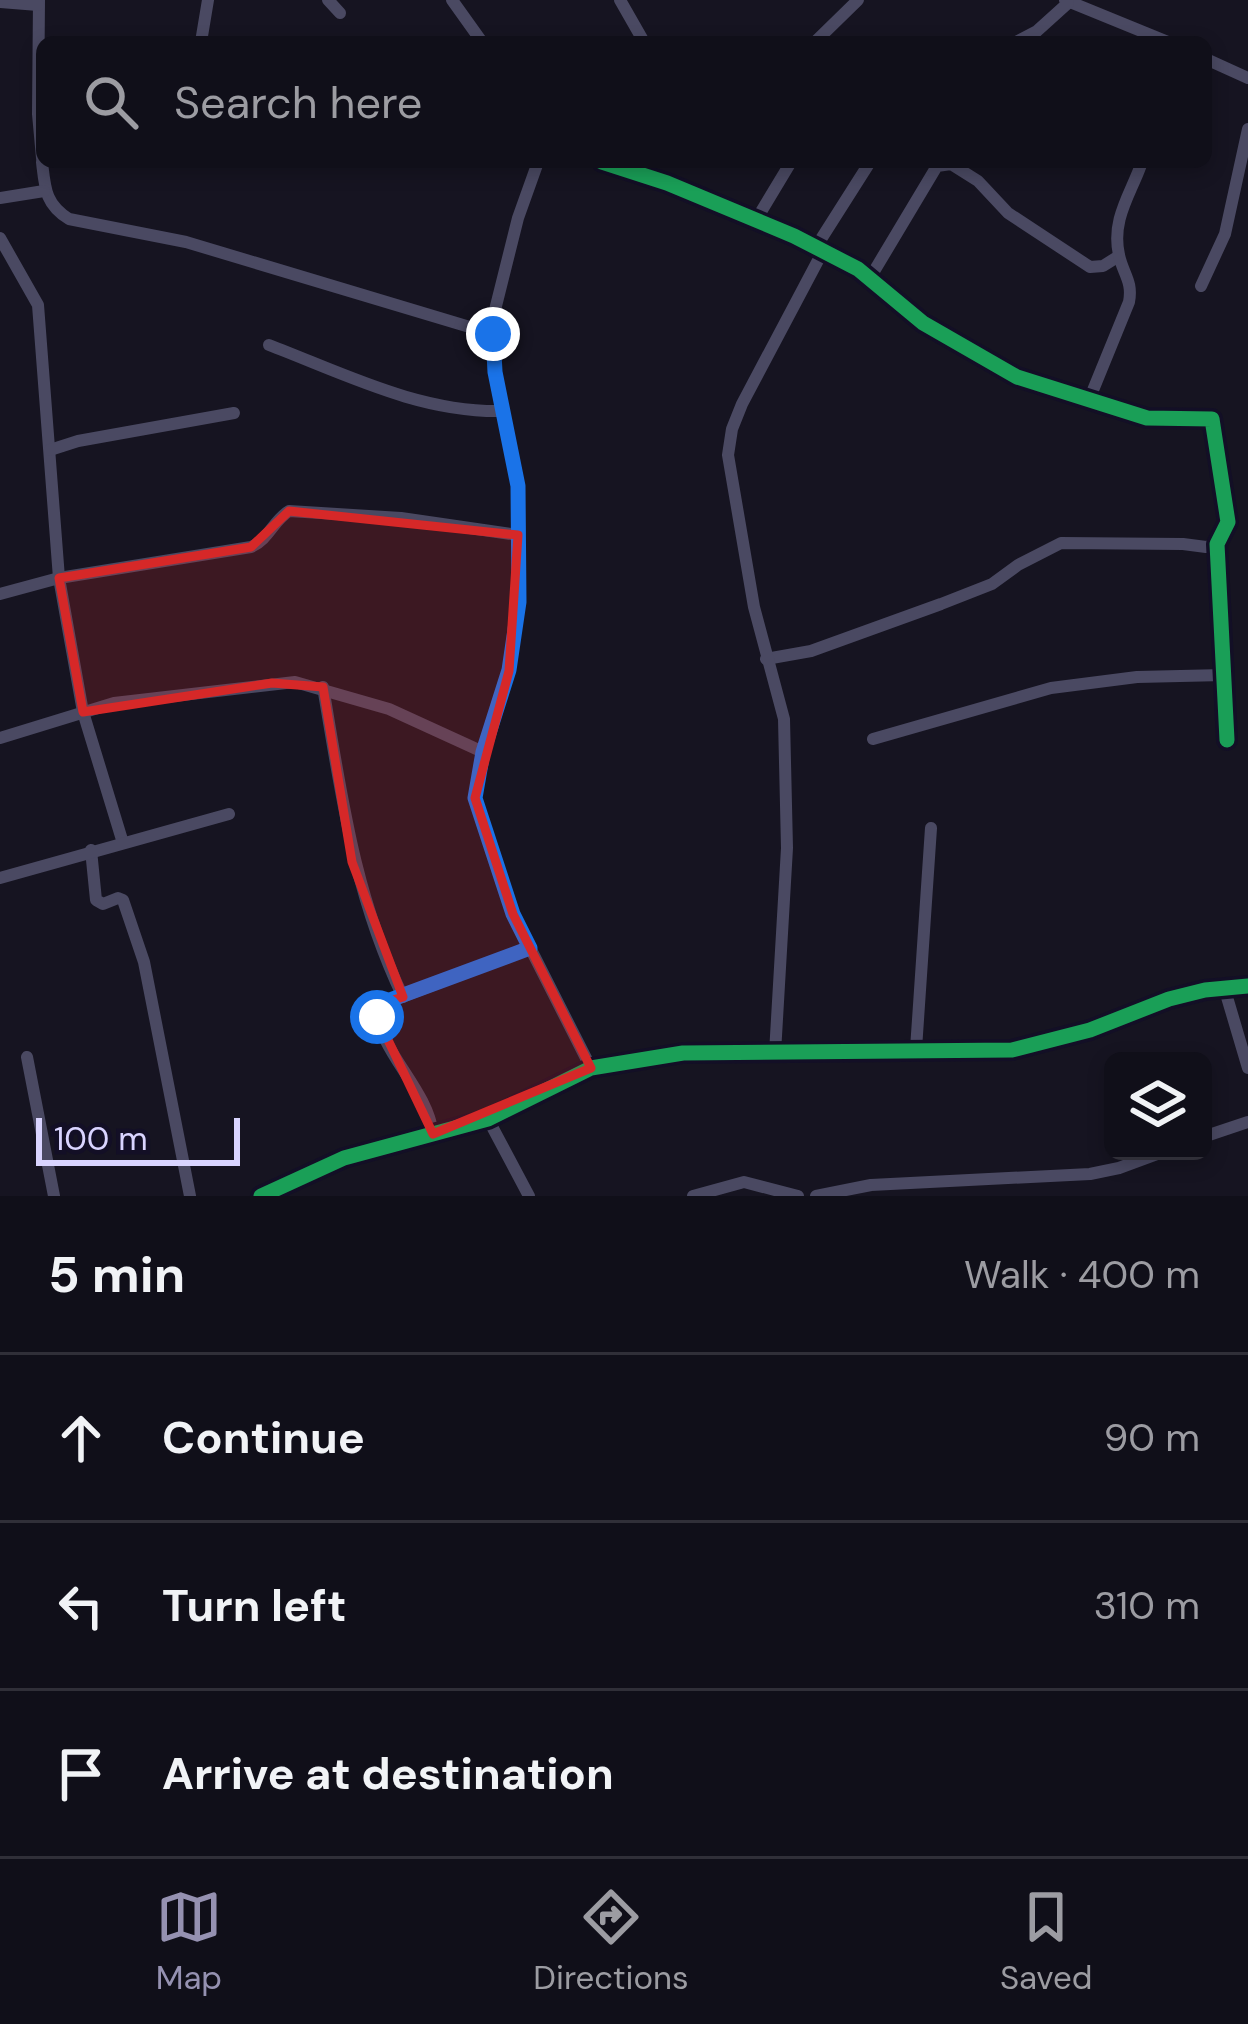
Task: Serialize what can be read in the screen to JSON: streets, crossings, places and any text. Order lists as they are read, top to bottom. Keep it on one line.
{"scale_bar":"100 m","page":{"search":"Search here","scale":"100 m","heading":["5 min","Walk · 400 m"],"list":[["Continue","90 m"],["Turn left","310 m"],"Arrive at destination"],"nav":["Map","Directions","Saved"]}}
